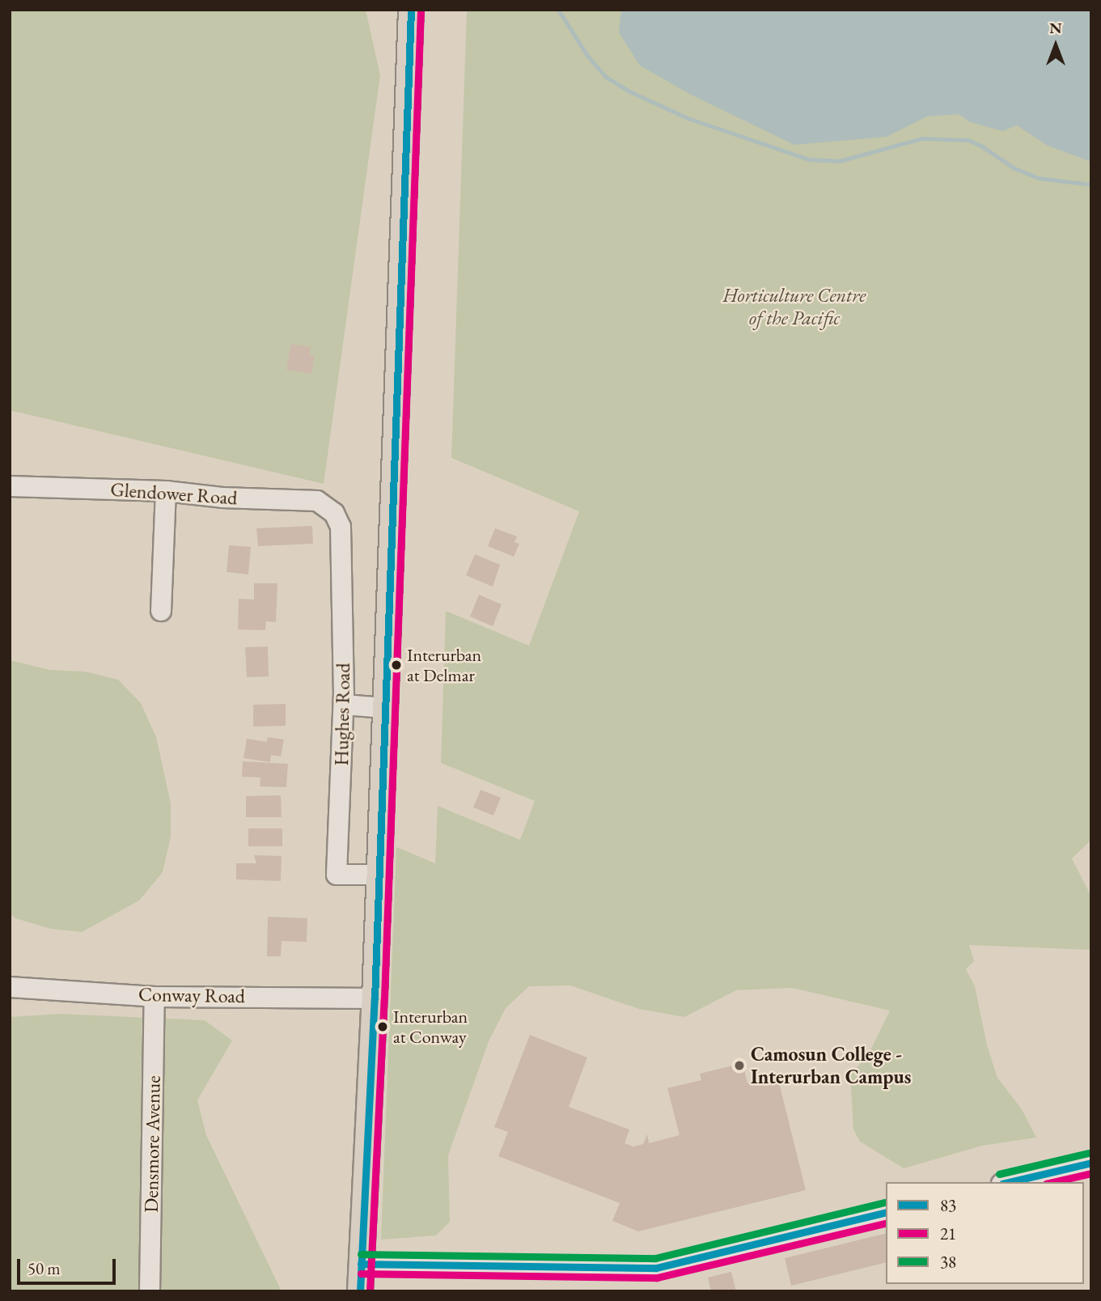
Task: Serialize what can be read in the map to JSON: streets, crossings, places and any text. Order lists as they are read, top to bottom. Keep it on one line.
{"streets":{"street":["Glendower Road","Hughes Road","Conway Road","Densmore Avenue"]},"crossings":[["Glendower Road","Hughes Road"],["Conway Road","Densmore Avenue"]],"parks":["Horticulture Centre of the Pacific"],"places":["Interurban at Delmar","Interurban at Conway","Camosun College - Interurban Campus"],"lines":["transit line 83","transit line 21","transit line 38"],"legend":["83","21","38"],"scale_bar":"50 m","north":"top"}
